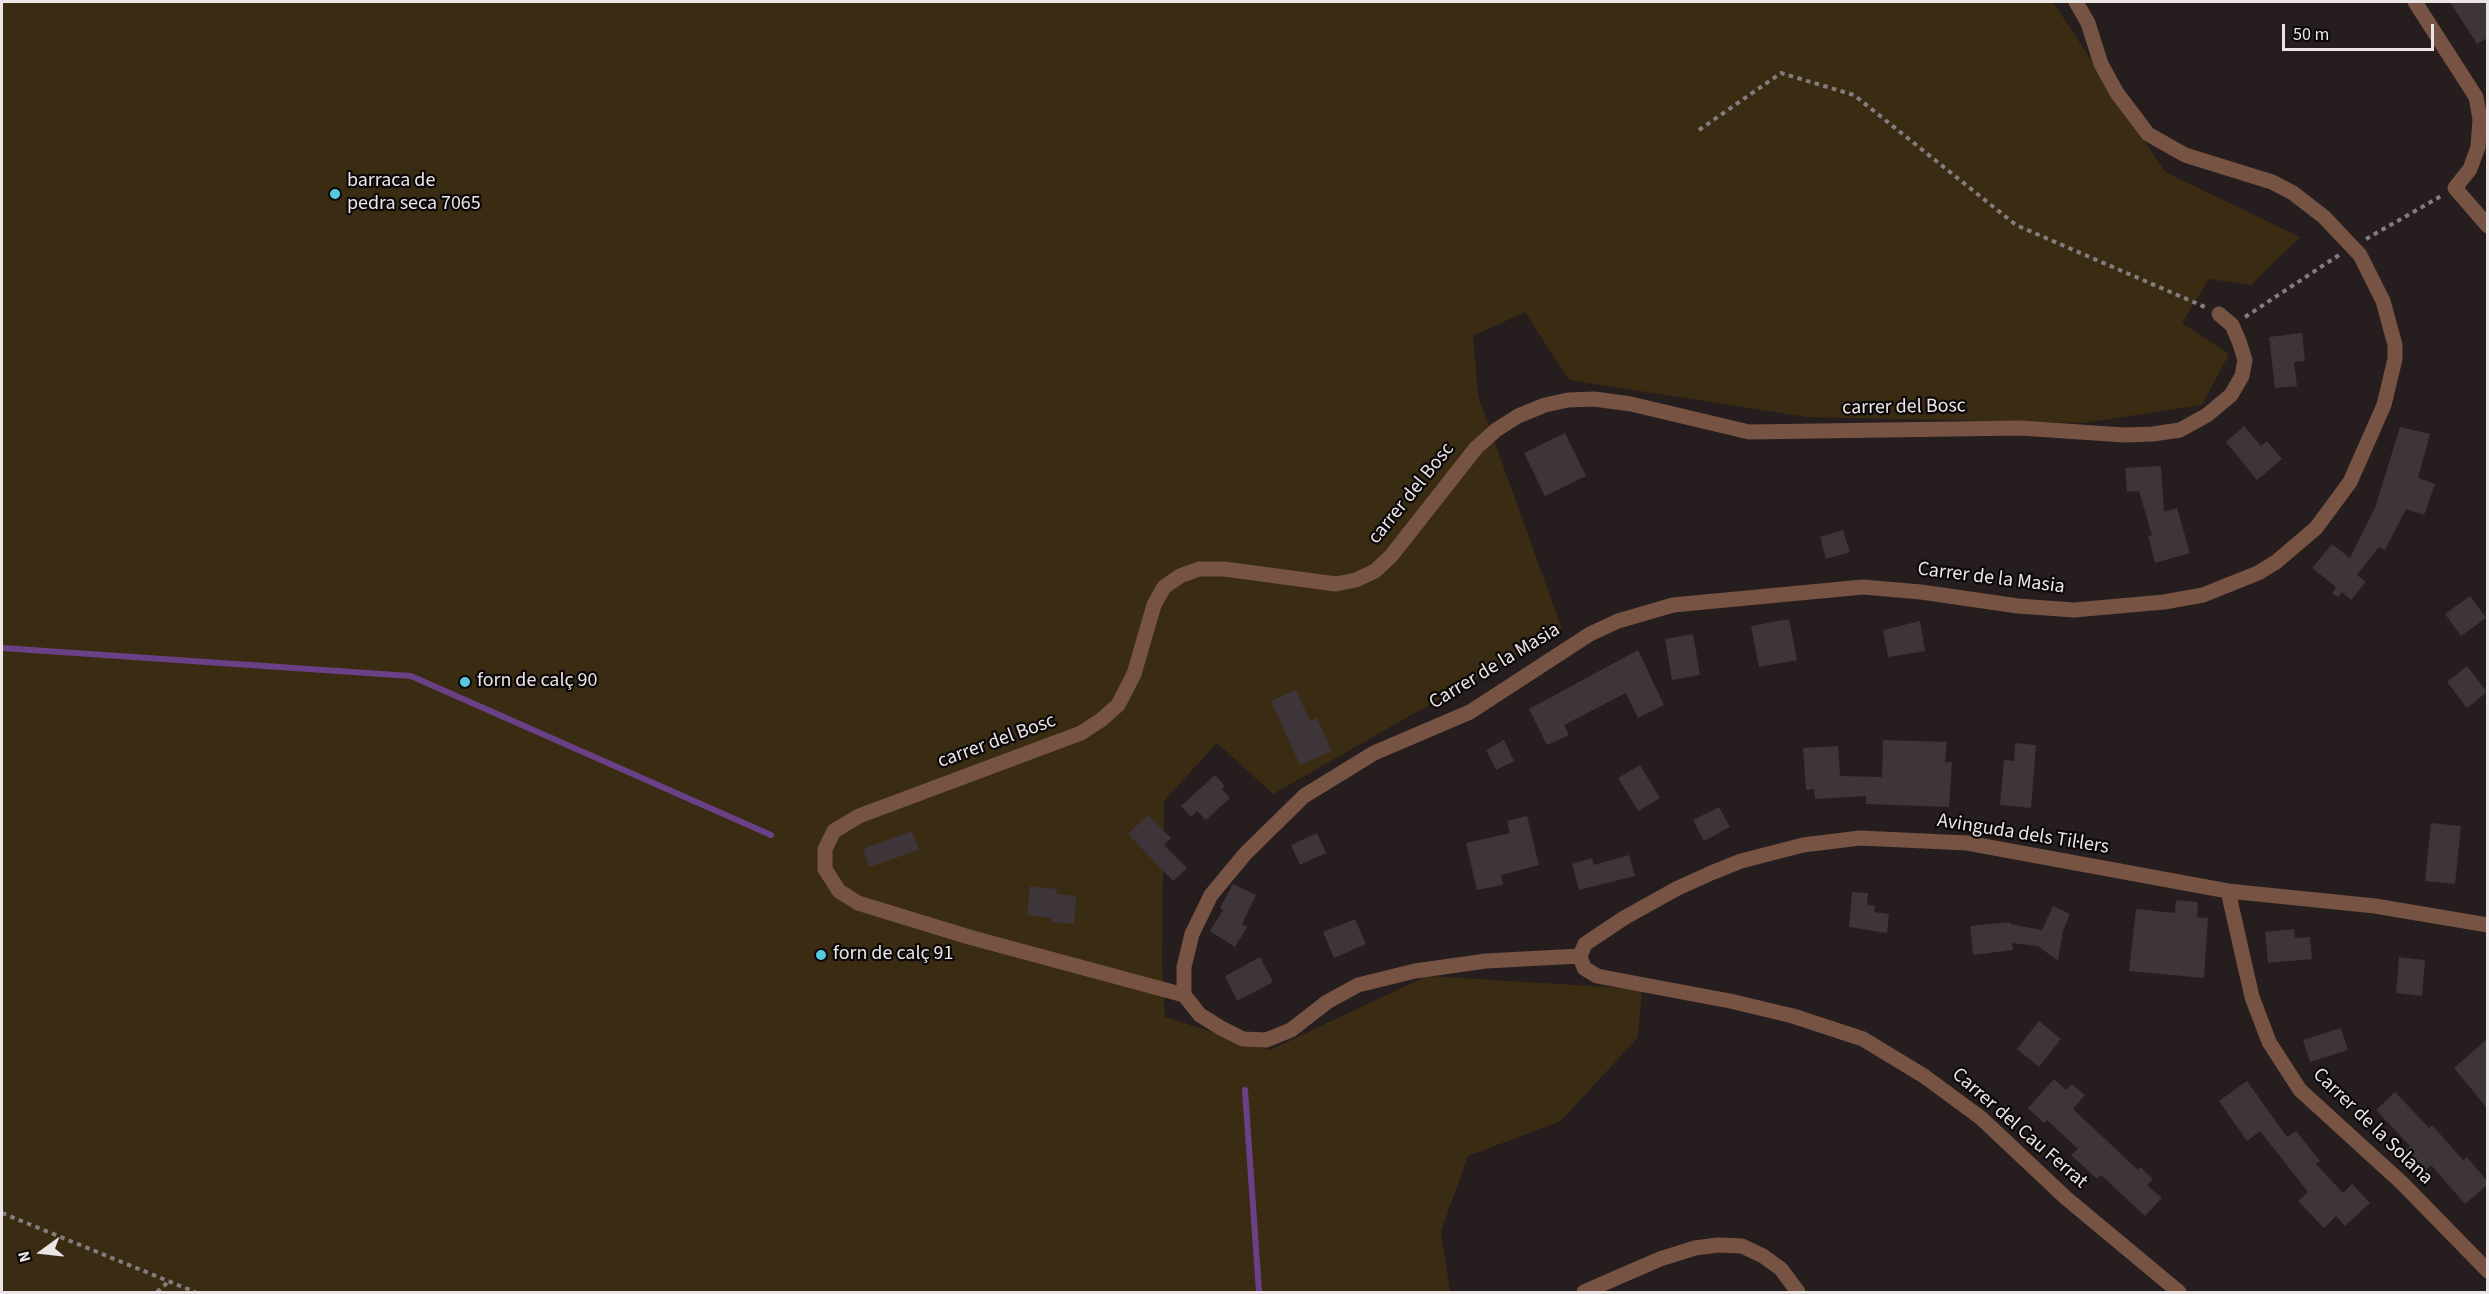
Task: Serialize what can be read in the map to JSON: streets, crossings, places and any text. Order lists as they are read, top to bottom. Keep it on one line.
{"streets":{"street":["carrer del Bosc","Carrer de la Masia","Avinguda dels Til·lers","Carrer de la Solana","Carrer del Cau Ferrat"]},"crossings":[["carrer del Bosc","Carrer de la Masia"],["Avinguda dels Til·lers","Carrer de la Solana"],["Avinguda dels Til·lers","Carrer del Cau Ferrat"]],"places":["barraca de pedra seca 7065","forn de calç 90","forn de calç 91"],"scale_bar":"50 m","north":"left"}
